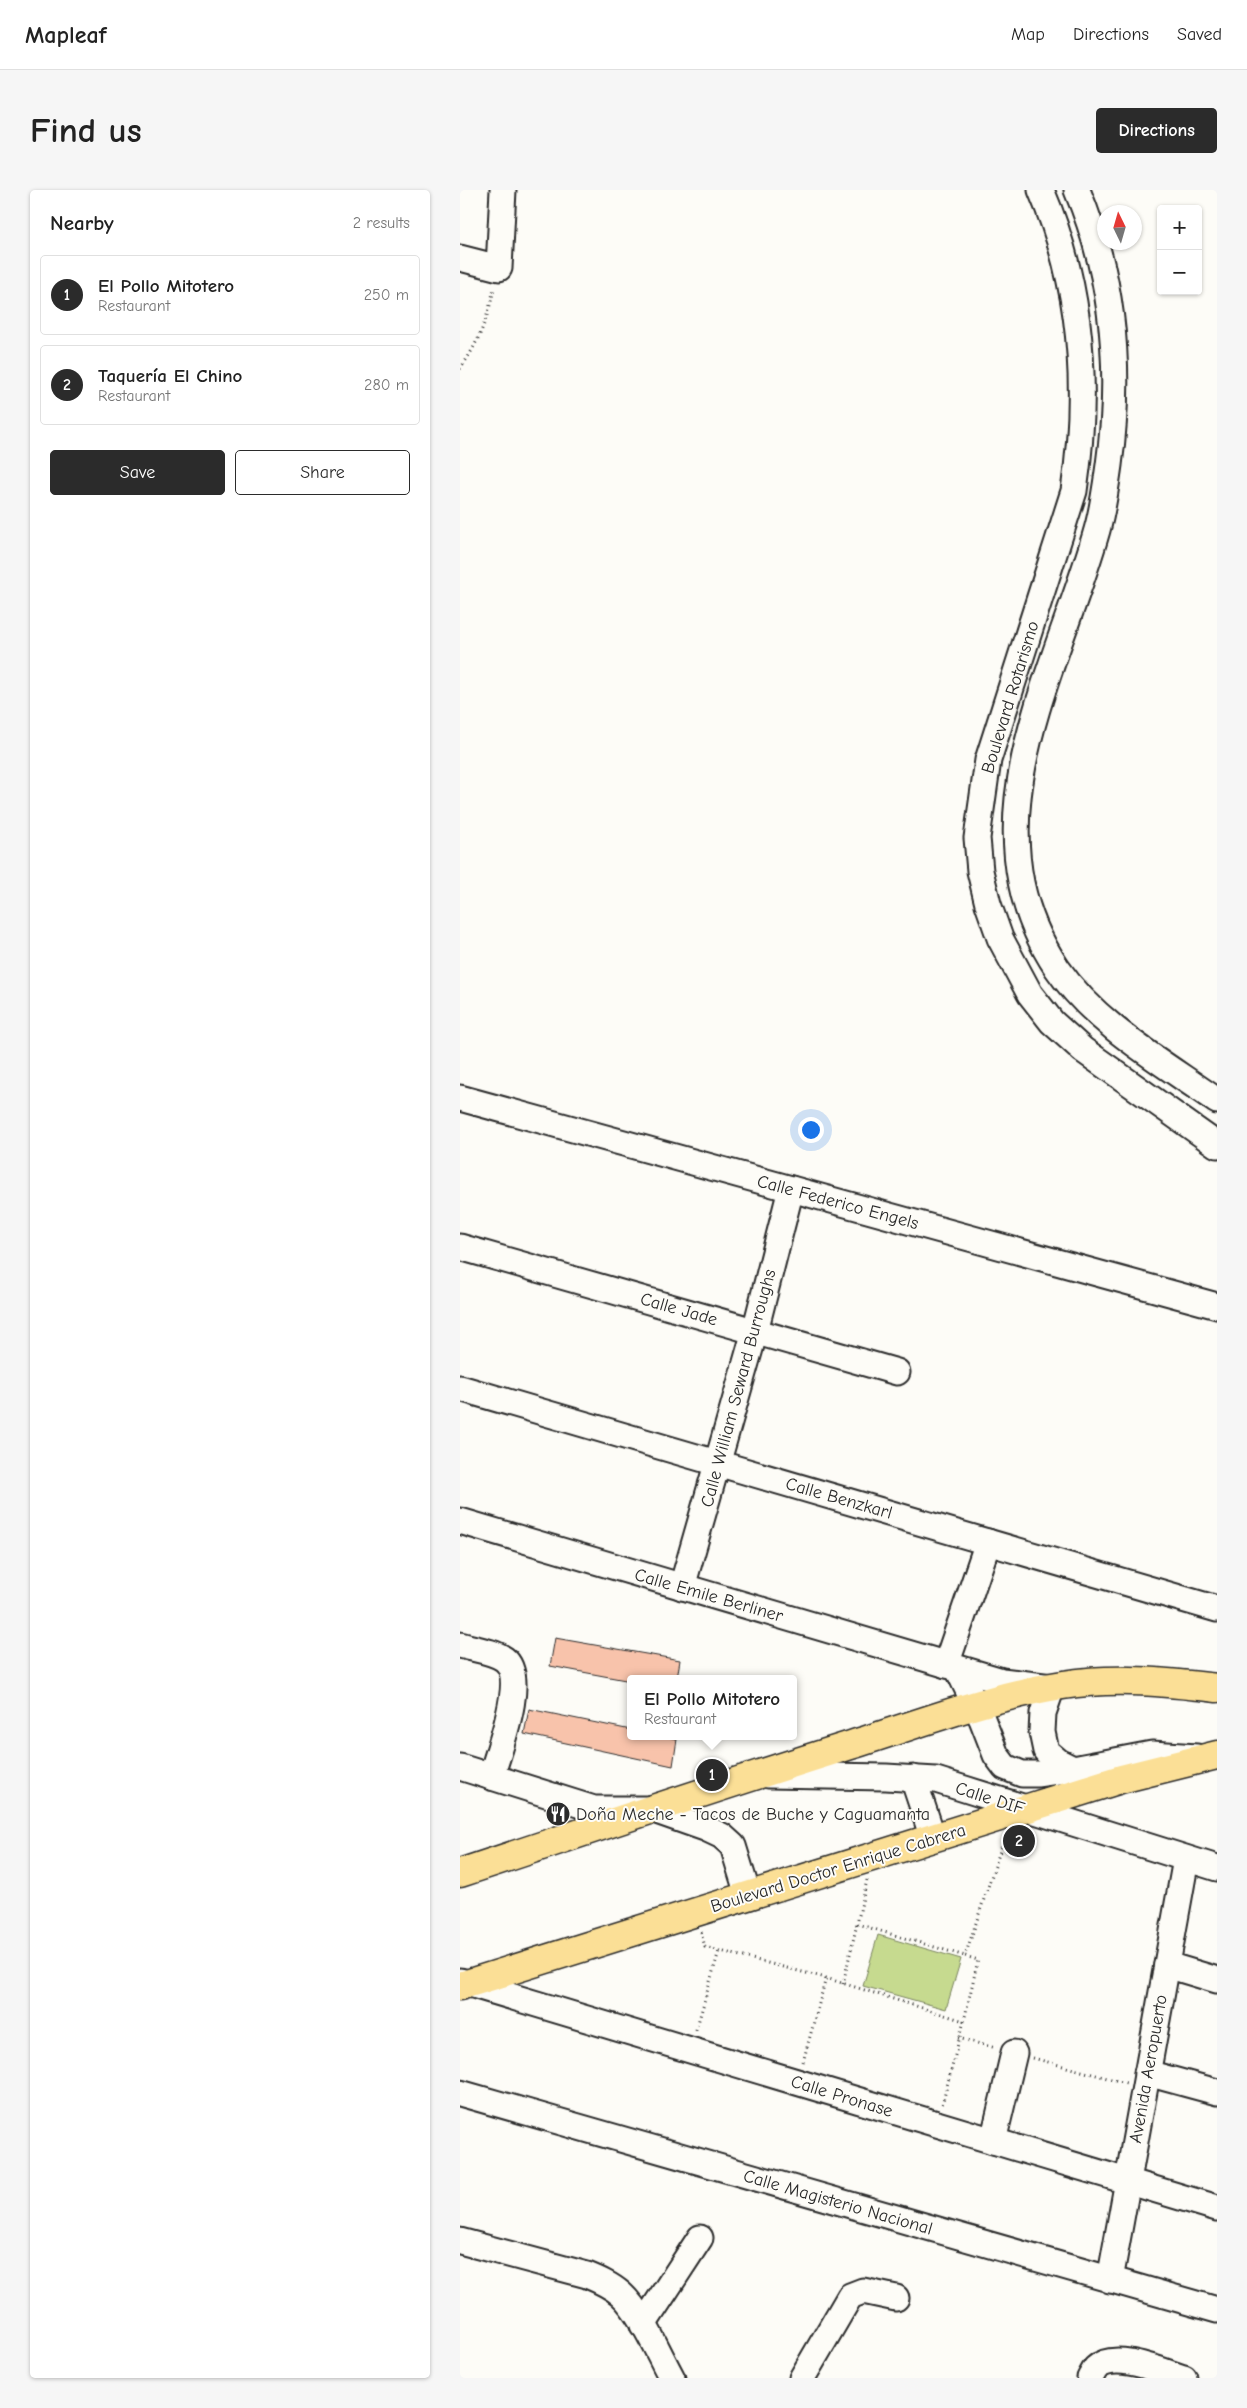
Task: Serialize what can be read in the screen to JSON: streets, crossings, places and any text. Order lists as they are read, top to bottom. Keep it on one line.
{"streets":{"main road":["Boulevard Doctor Enrique Cabrera"],"street":["Boulevard Rotarismo","Calle Federico Engels","Calle Jade","Calle William Seward Burroughs","Calle Benzkarl","Calle Emile Berliner","Calle DIF","Avenida Aeropuerto","Calle Pronase","Calle Magisterio Nacional"]},"crossings":[["Calle Federico Engels","Calle William Seward Burroughs"],["Calle Jade","Calle William Seward Burroughs"],["Calle William Seward Burroughs","Calle Benzkarl"],["Calle William Seward Burroughs","Calle Emile Berliner"],["Calle DIF","Boulevard Doctor Enrique Cabrera"],["Calle DIF","Avenida Aeropuerto"],["Boulevard Doctor Enrique Cabrera","Calle Pronase"],["Avenida Aeropuerto","Calle Pronase"],["Avenida Aeropuerto","Calle Magisterio Nacional"]],"places":{"restaurant":["Doña Meche - Tacos de Buche y Caguamanta"]},"north":"top","page":{"header":"Mapleaf","nav":["Map","Directions","Saved"],"buttons":["Directions",["Save","Share"]],"title":"Find us","heading":["Nearby","2 results"],"map_buttons":["+","−"],"list":[{"mark":"1","name":"El Pollo Mitotero","note":"Restaurant","value":"250 m"},{"mark":"2","name":"Taquería El Chino","note":"Restaurant","value":"280 m"}],"popup":["El Pollo Mitotero","Restaurant"],"pins":["1","2"]}}
